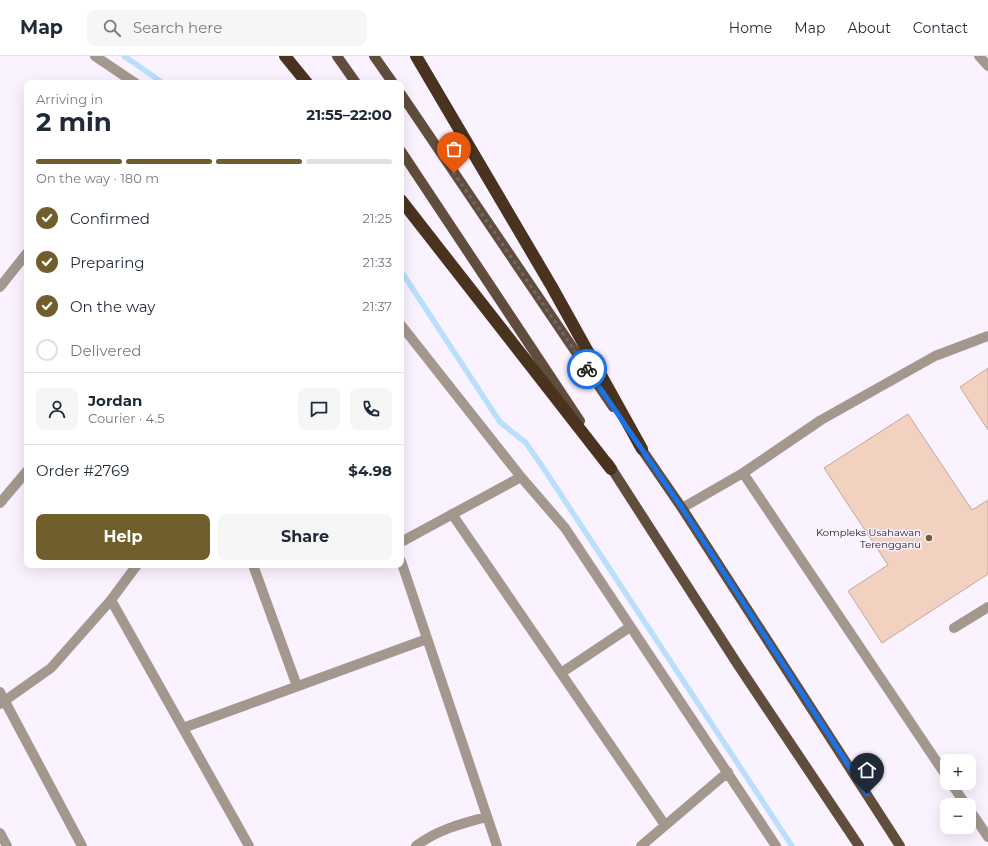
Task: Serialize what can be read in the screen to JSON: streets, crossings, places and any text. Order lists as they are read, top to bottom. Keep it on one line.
{"places":["Kompleks Usahawan Terengganu"],"page":{"header":"Map","search":"Search here","nav":["Home","Map","About","Contact"],"heading":["2 min","Arriving in","21:55–22:00"],"panel":["Jordan","Courier · 4.5","Order #2769","$4.98"],"bar":"On the way · 180 m","list":[["Confirmed","21:25"],["Preparing","21:33"],["On the way","21:37"],"Delivered"],"buttons":["Help","Share"],"map_buttons":["+","−"]}}
